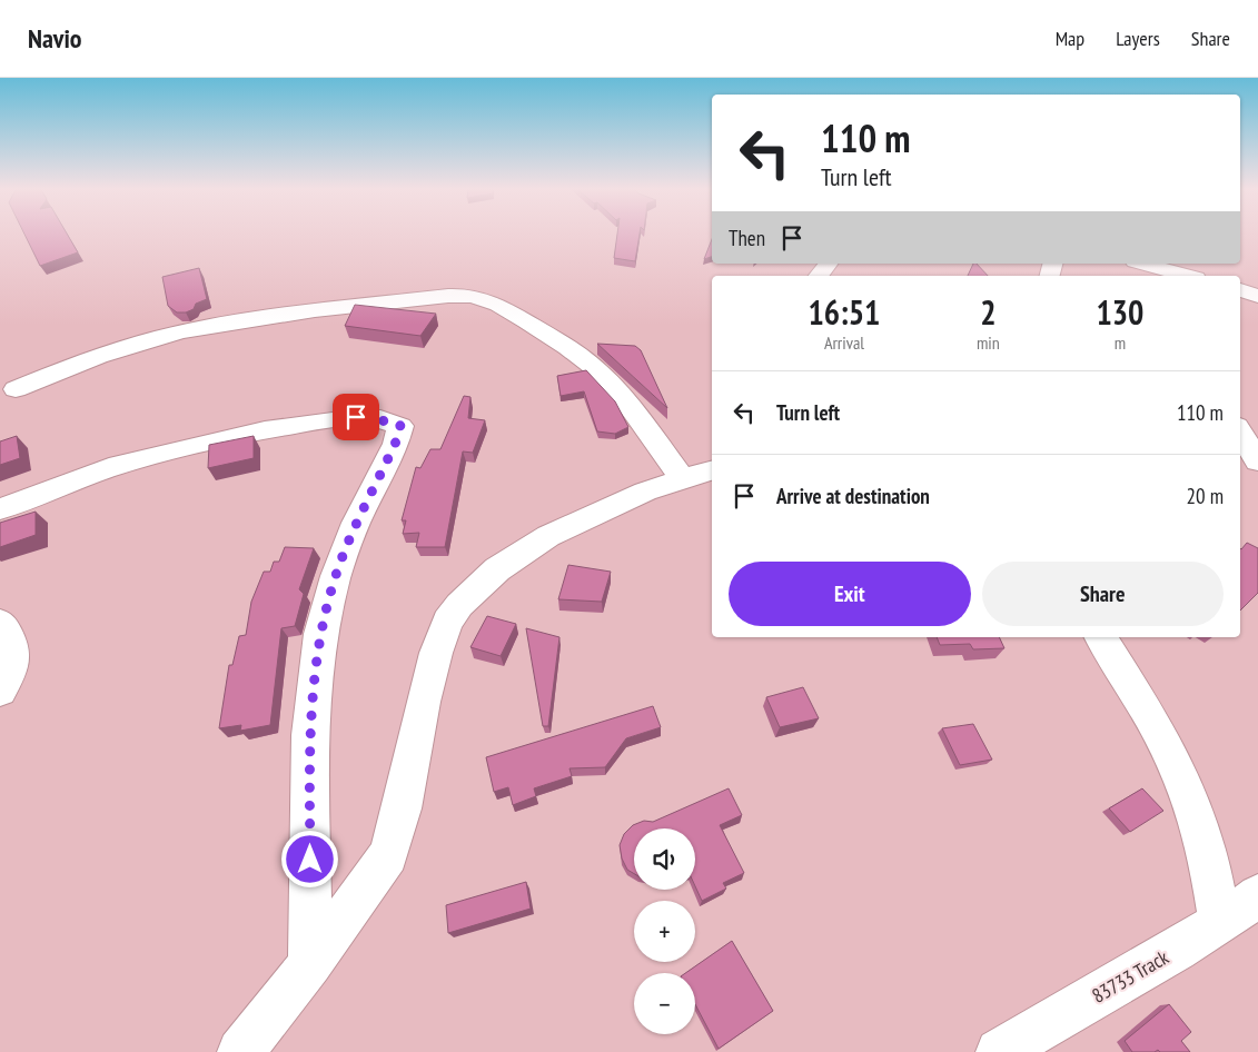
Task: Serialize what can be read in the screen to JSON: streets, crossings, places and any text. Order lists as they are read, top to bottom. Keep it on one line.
{"streets":{"street":["83733 Track"]},"page":{"header":"Navio","nav":["Map","Layers","Share"],"turn":["110 m","Turn left"],"then":"Then","eta":["16:51","Arrival","2","min","130","m"],"list":[{"name":"Turn left","value":"110 m"},{"name":"Arrive at destination","value":"20 m"}],"buttons":["Exit","Share"],"map_buttons":["+","−"]}}
